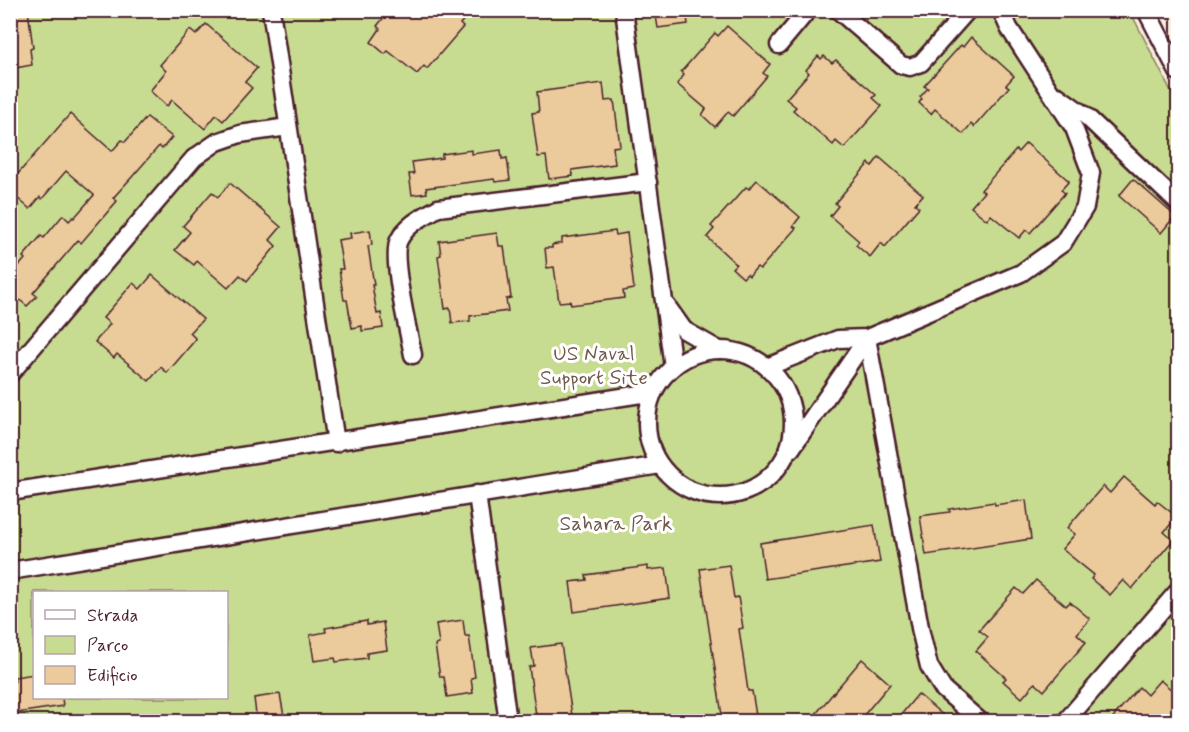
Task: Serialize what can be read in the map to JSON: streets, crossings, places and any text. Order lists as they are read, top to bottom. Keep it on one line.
{"parks":["US Naval Support Site","Sahara Park"],"legend":["Strada","Parco","Edificio"]}
